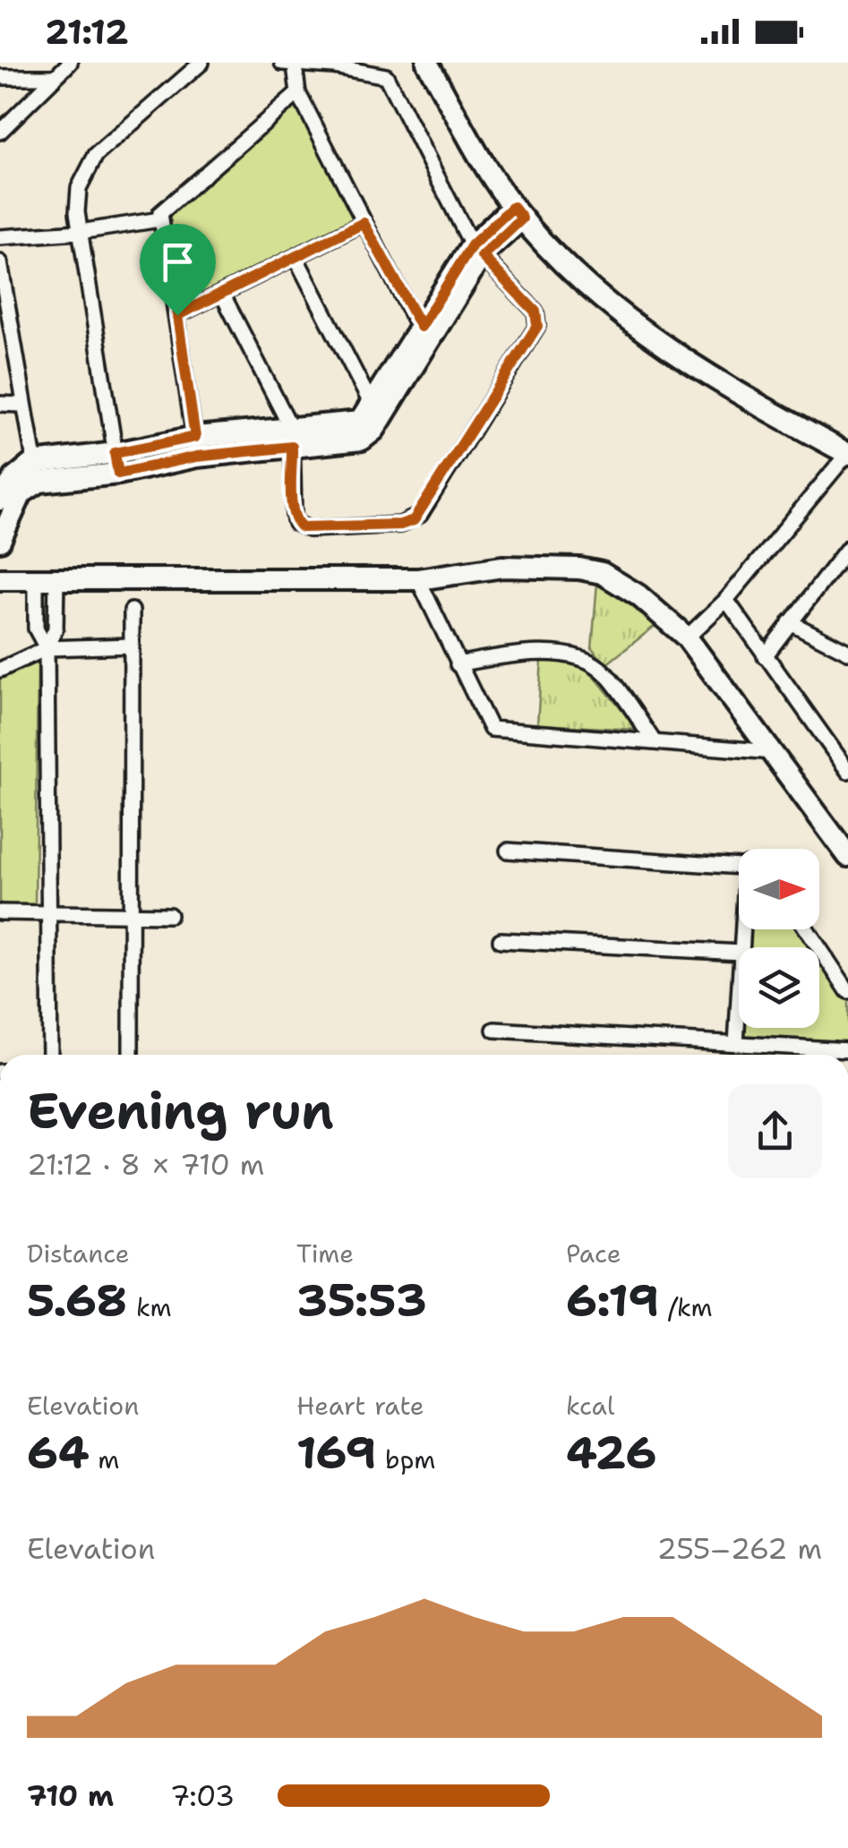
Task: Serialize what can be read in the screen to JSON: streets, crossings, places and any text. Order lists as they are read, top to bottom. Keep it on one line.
{"north":"right","page":{"status":"21:12","heading":["Evening run","21:12 · 8 × 710 m"],"stats":[["Distance","5.68 km"],["Time","35:53"],["Pace","6:19 /km"],["Elevation","64 m"],["Heart rate","169 bpm"],["kcal","426"]],"chart":["Elevation","255–262 m"],"list":[{"name":"710 m","note":"7:03"}]}}
